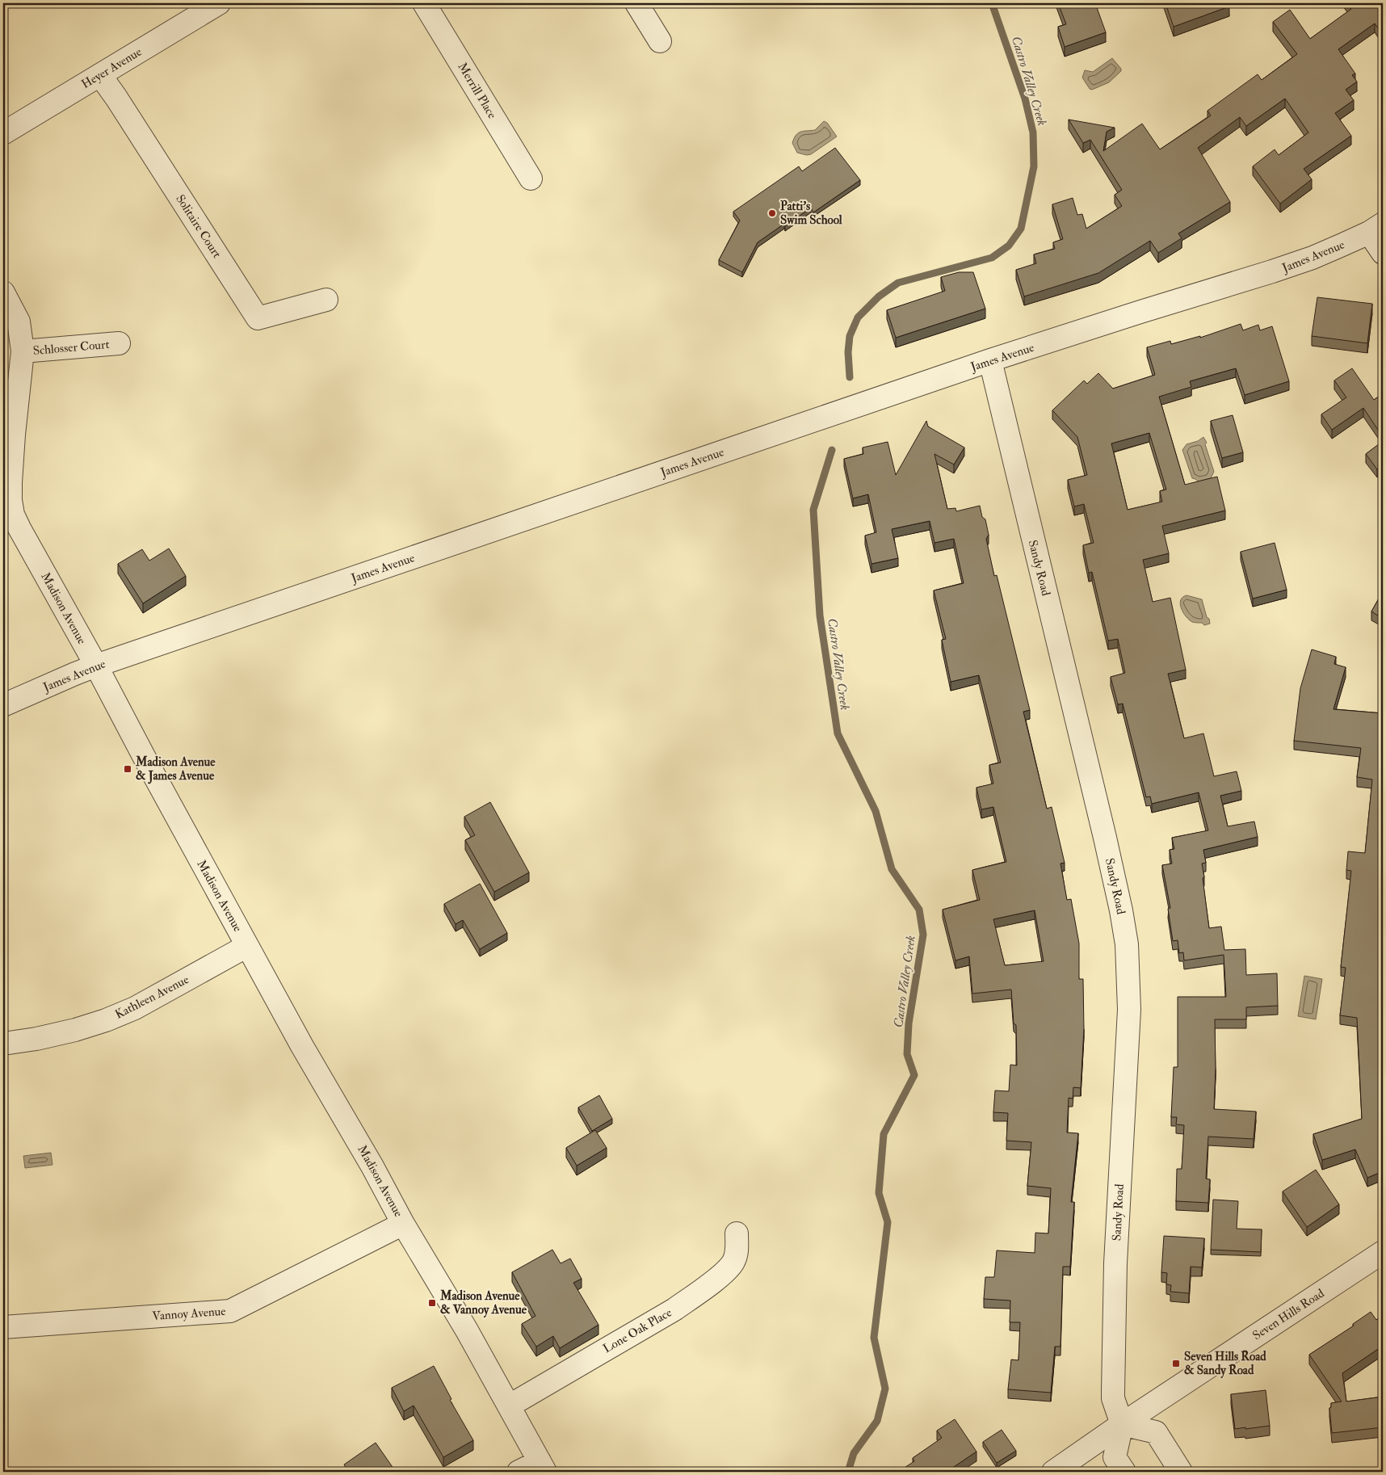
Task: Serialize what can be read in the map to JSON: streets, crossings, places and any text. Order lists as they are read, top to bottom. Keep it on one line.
{"streets":{"street":["Heyer Avenue","Merrill Place","Solitaire Court","James Avenue","Schlosser Court","Sandy Road","Madison Avenue","Kathleen Avenue","Vannoy Avenue","Seven Hills Road","Lone Oak Place"]},"crossings":[["Heyer Avenue","Solitaire Court"],["James Avenue","Sandy Road"],["James Avenue","Madison Avenue"],["Schlosser Court","Madison Avenue"],["Sandy Road","Seven Hills Road"],["Madison Avenue","Kathleen Avenue"],["Madison Avenue","Vannoy Avenue"],["Madison Avenue","Lone Oak Place"]],"water":["Castro Valley Creek"],"places":{"other":["Patti's Swim School"],"transit":["Madison Avenue & James Avenue","Madison Avenue & Vannoy Avenue","Seven Hills Road & Sandy Road"]}}
